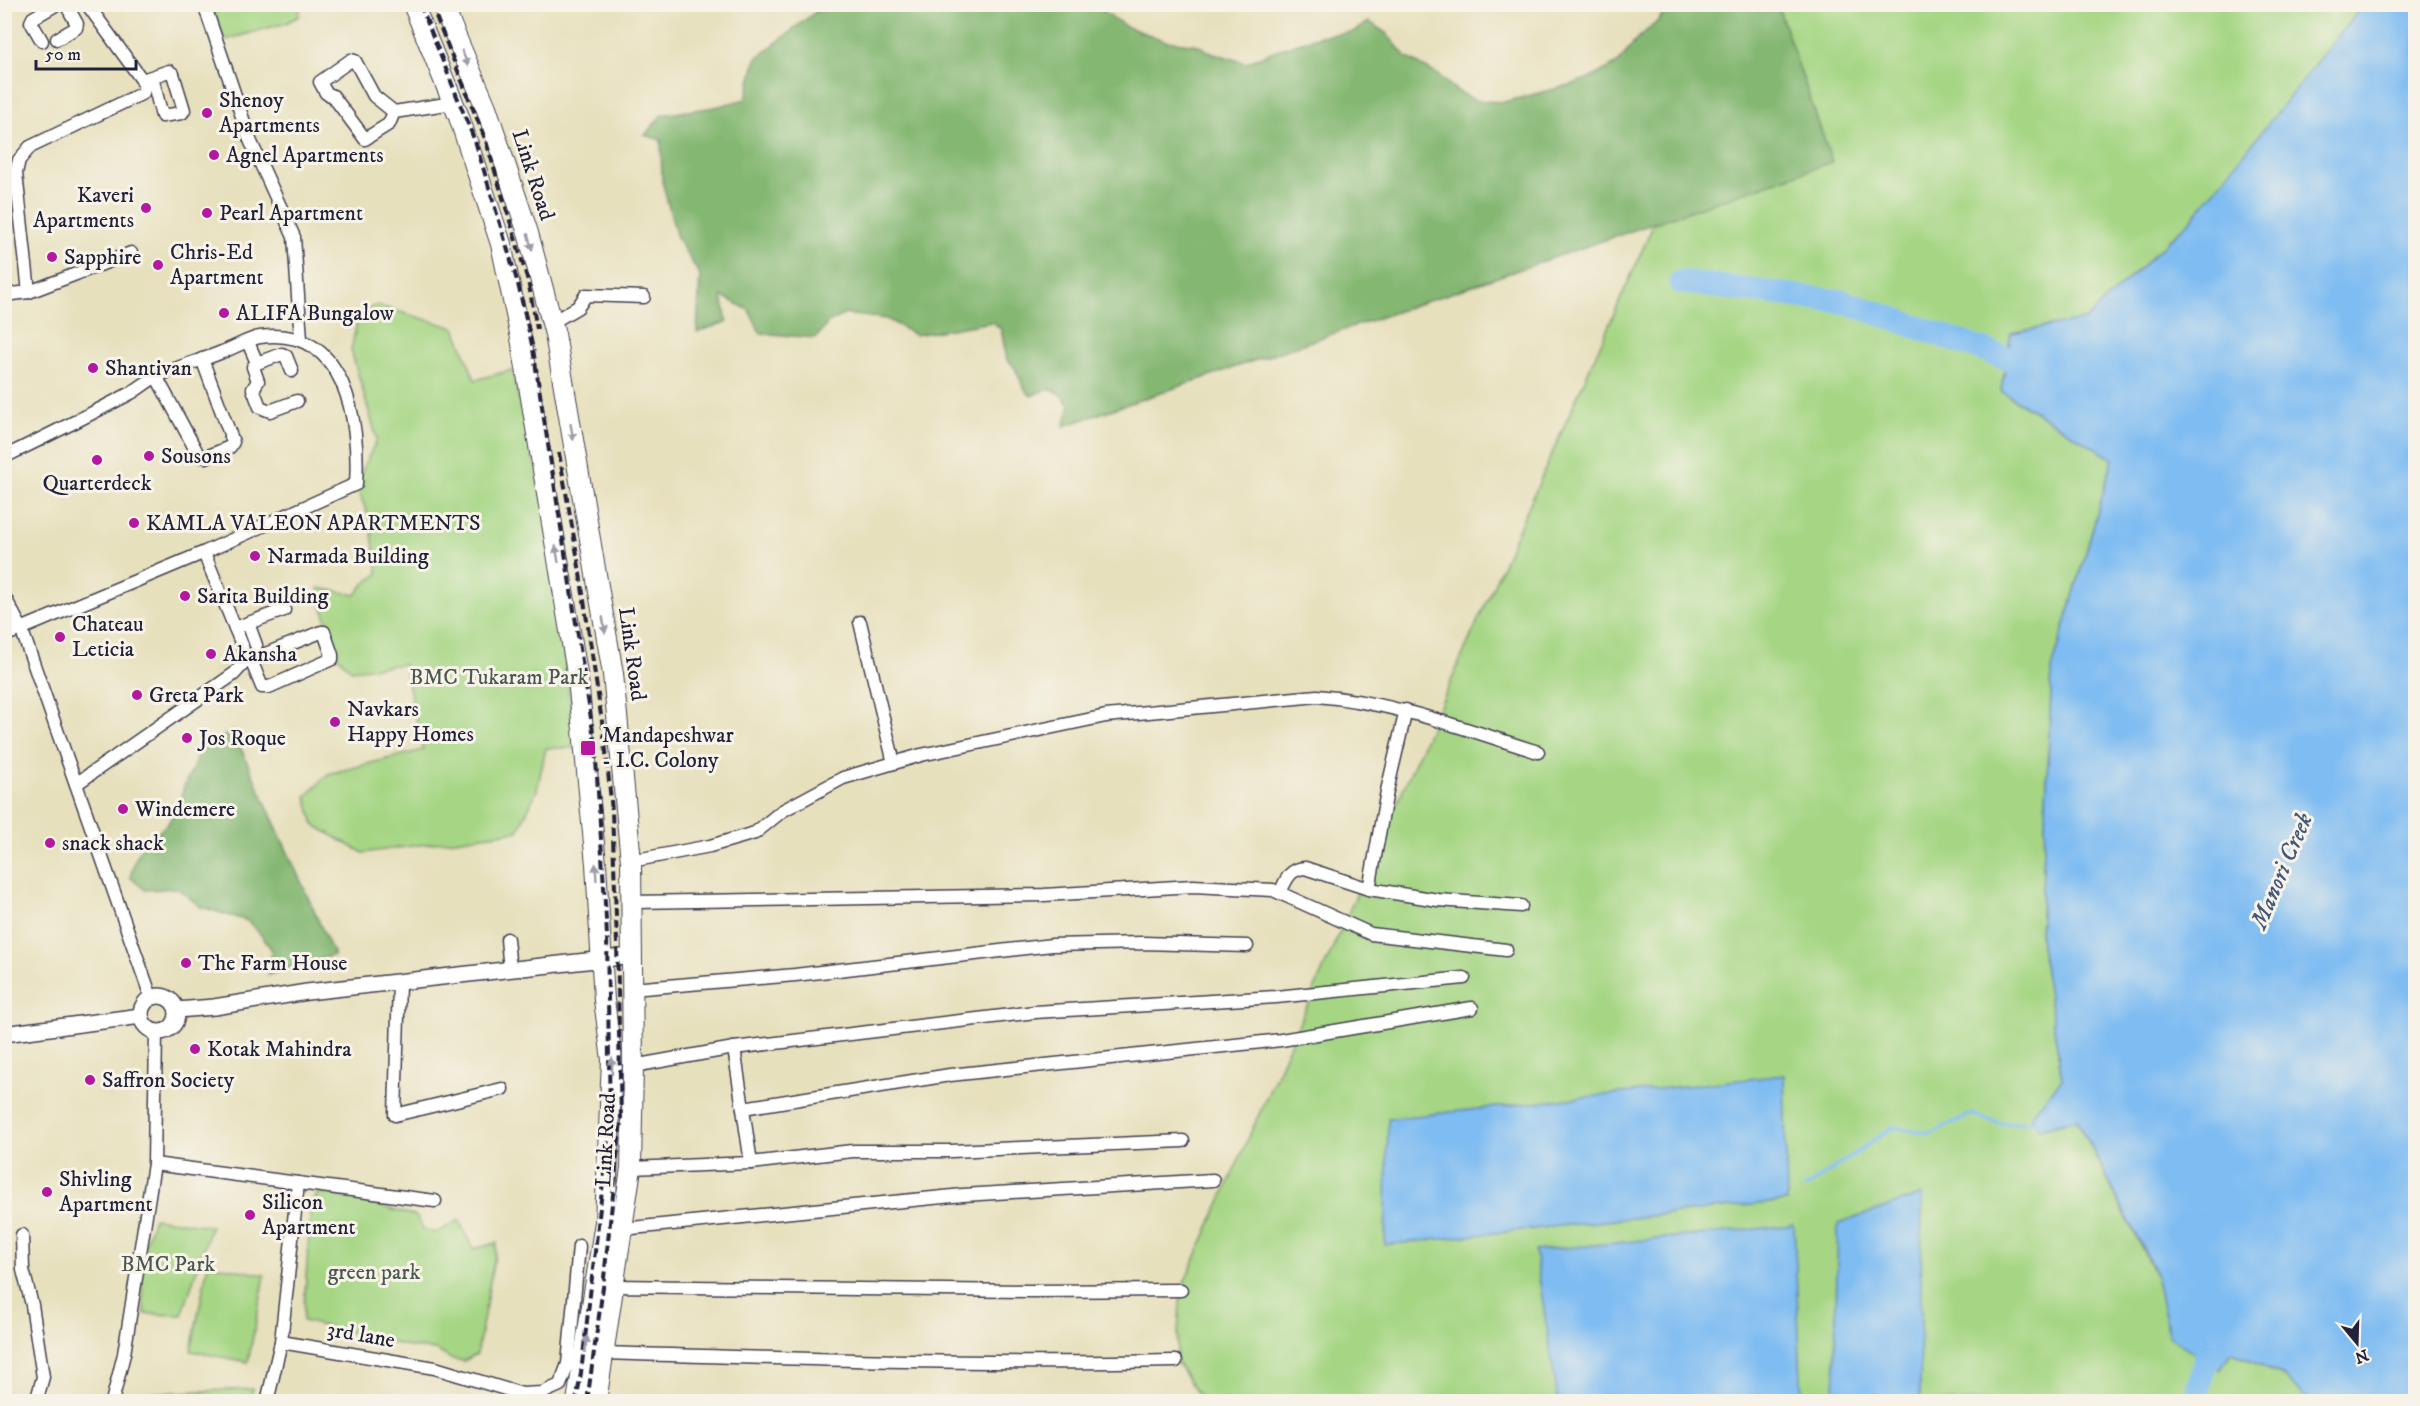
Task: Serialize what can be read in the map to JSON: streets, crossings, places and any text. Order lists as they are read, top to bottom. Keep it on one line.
{"streets":{"main road":["Link Road"],"street":["3rd lane"]},"water":["Manori Creek"],"parks":["BMC Tukaram Park","BMC Park","green park"],"places":{"other":["Shenoy Apartments","Agnel Apartments","Kaveri Apartments","Pearl Apartment","Sapphire","Chris-Ed Apartment","ALIFA Bungalow","Shantivan","Sousons","Quarterdeck","KAMLA VALEON APARTMENTS","Narmada Building","Sarita Building","Chateau Leticia","Akansha","Greta Park","Navkars Happy Homes","Jos Roque","Windemere","snack shack","The Farm House","Kotak Mahindra","Saffron Society","Shivling Apartment","Silicon Apartment"],"transit":["Mandapeshwar - I.C. Colony"]},"scale_bar":"50 m","north":"bottom"}
